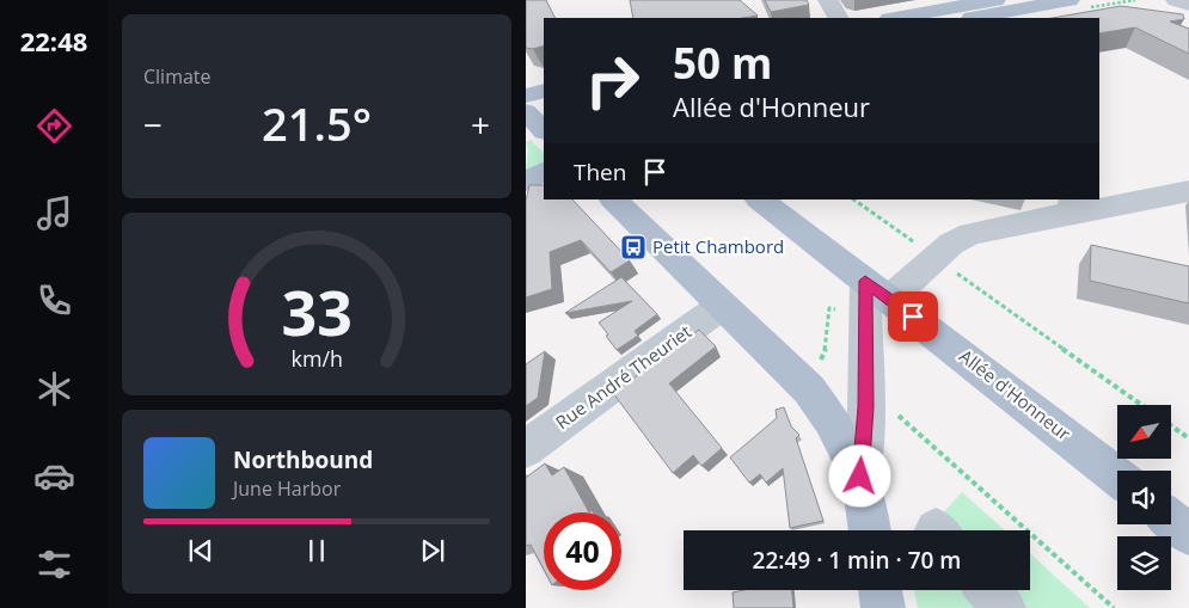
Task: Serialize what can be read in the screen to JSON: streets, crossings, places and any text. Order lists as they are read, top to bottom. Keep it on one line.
{"streets":{"main road":["Allée d'Honneur"],"street":["Rue André Theuriet"]},"places":{"bus stop":["Petit Chambord"]},"north":"bottom left","page":{"tabs":"22:48","tile":"Climate","turn":["50 m","Allée d'Honneur"],"heat":["−","21.5°","+"],"then":"Then","song":["Northbound","June Harbor"],"limit":"40","trip":"22:49 · 1 min · 70 m","gauge":["33","km/h"]}}
